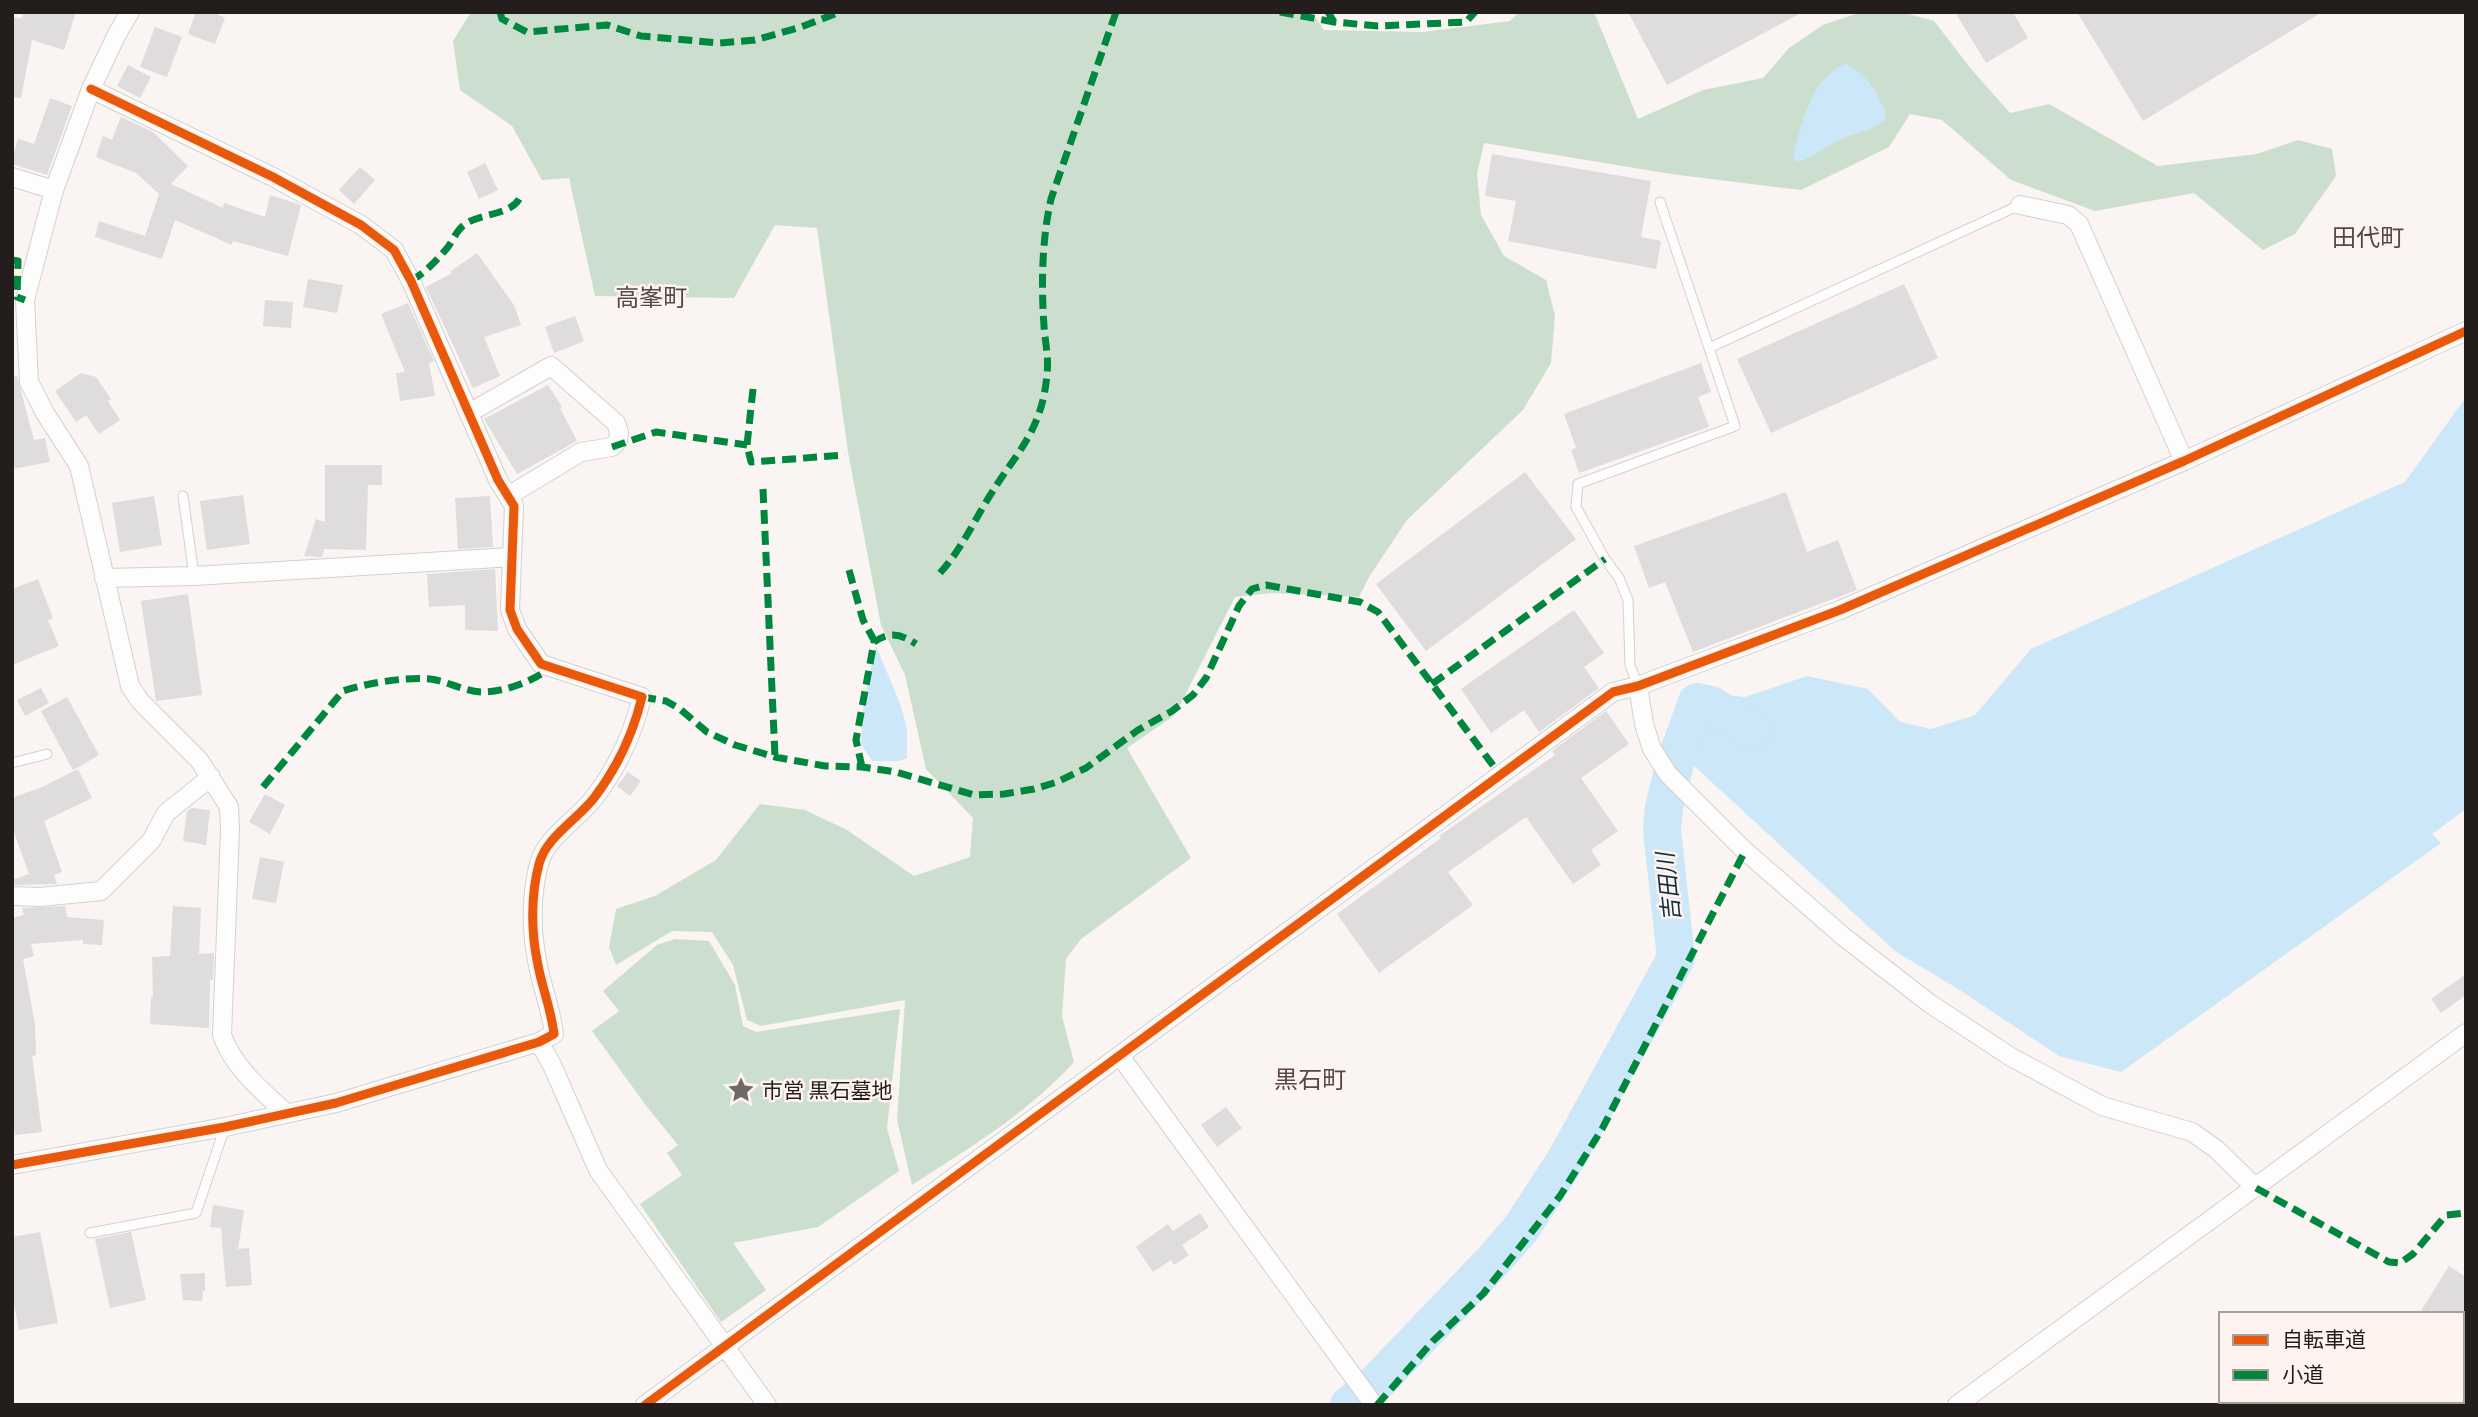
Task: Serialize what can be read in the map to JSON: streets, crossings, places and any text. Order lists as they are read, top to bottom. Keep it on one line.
{"districts":["田代町","高峯町","黒石町"],"water":["吉田川"],"places":{"place":["市営 黒石墓地"]},"legend":["自転車道","小道"]}
